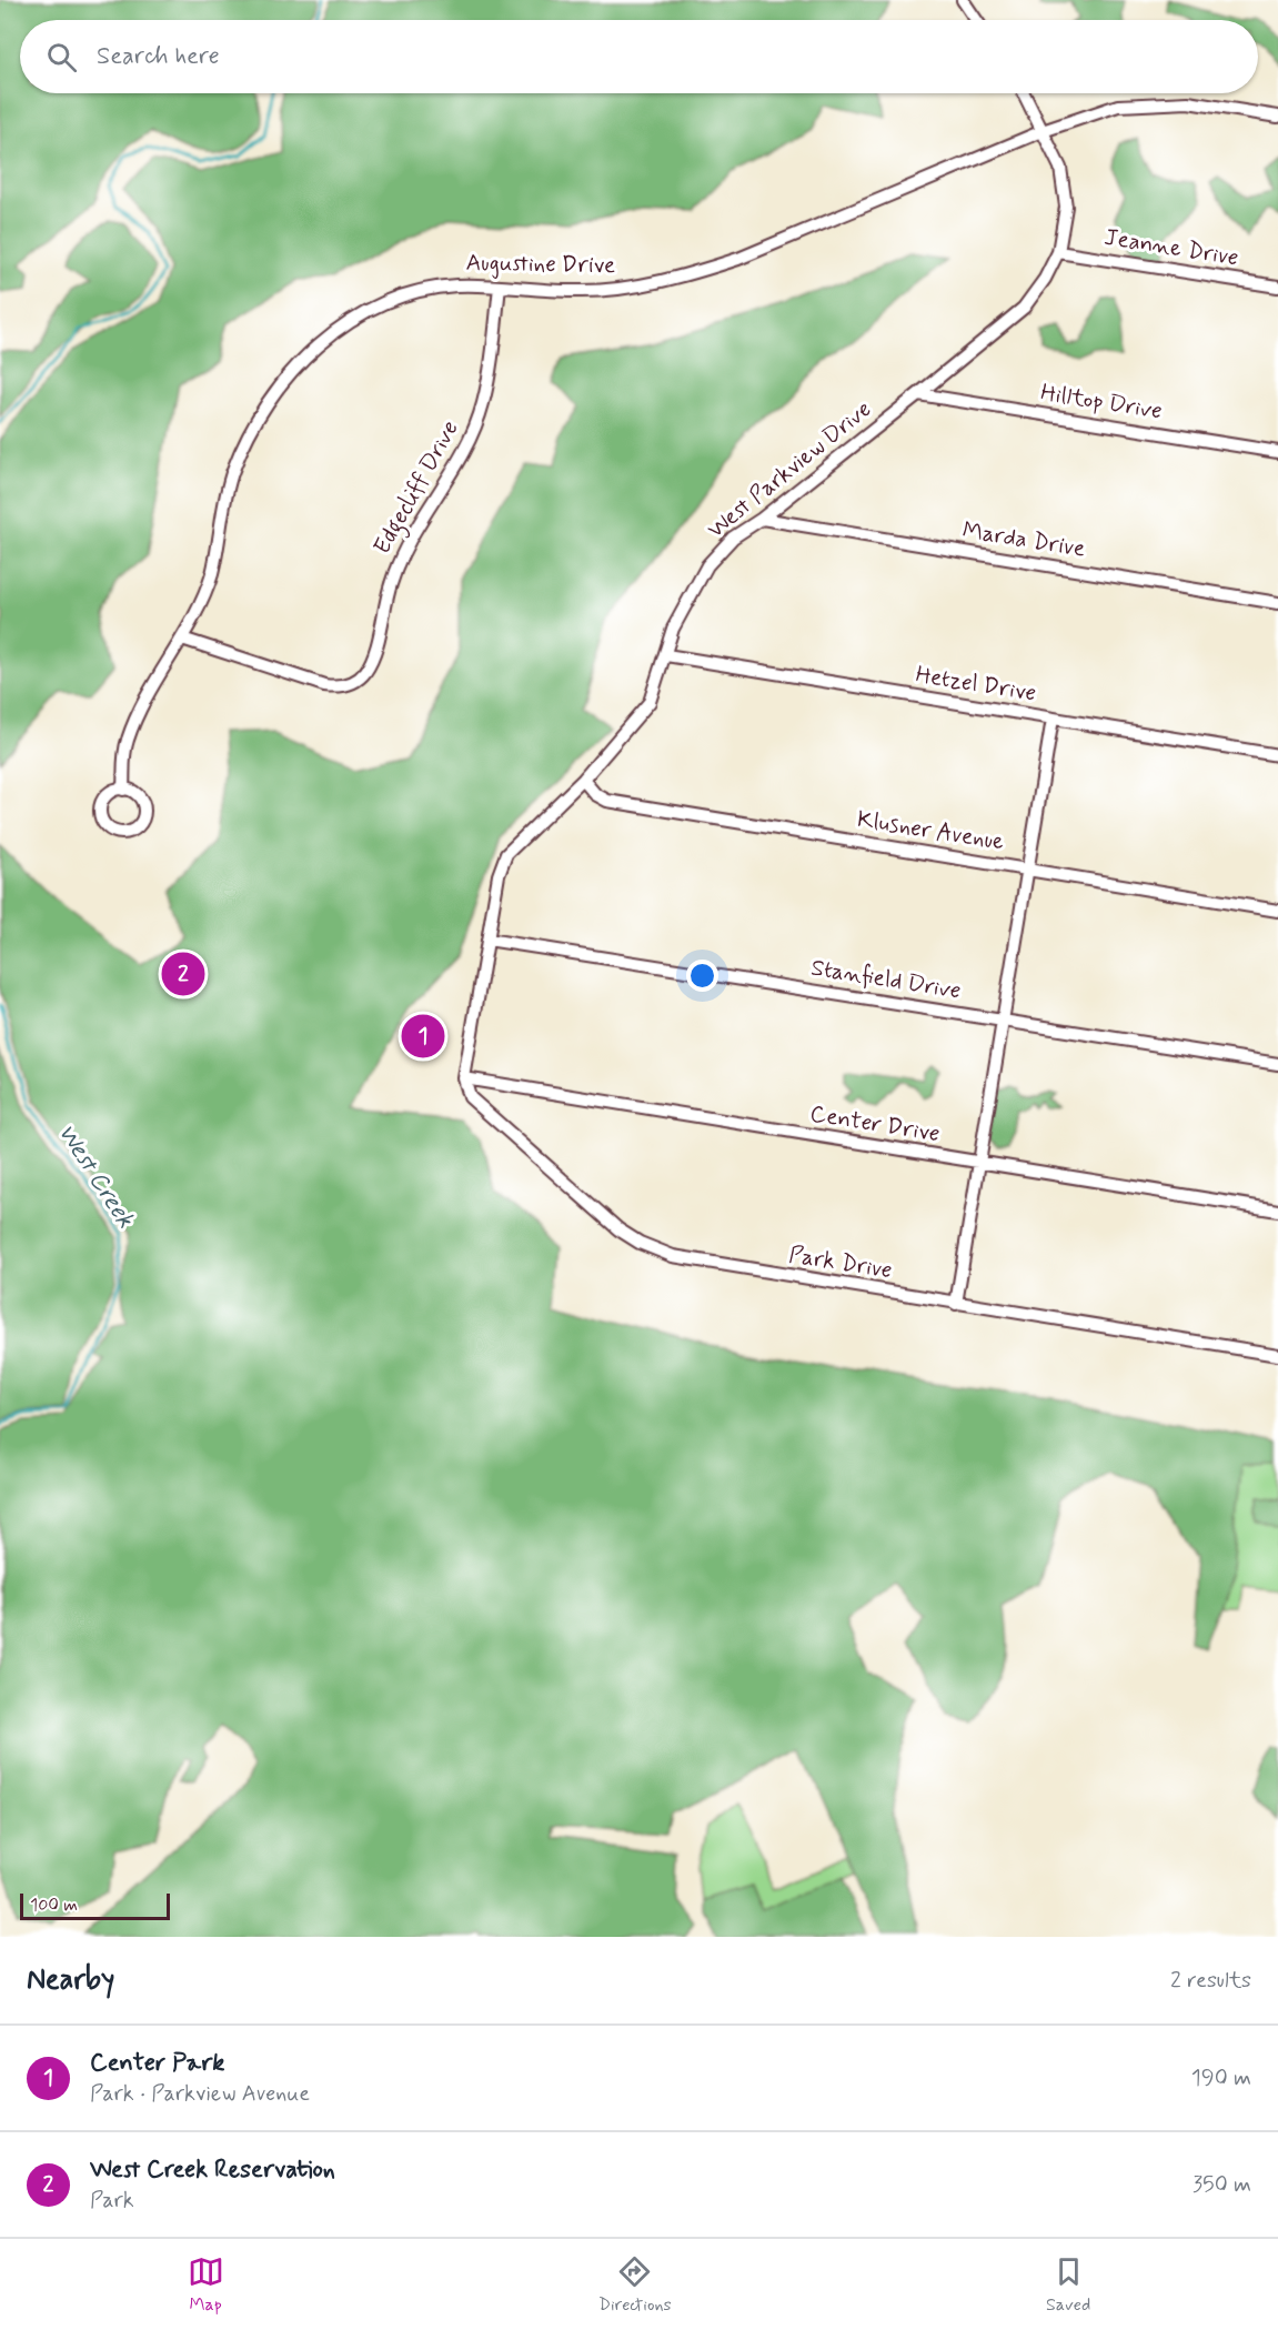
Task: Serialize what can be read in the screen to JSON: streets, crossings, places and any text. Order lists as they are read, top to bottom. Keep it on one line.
{"streets":{"street":["Jeanne Drive","Augustine Drive","Hilltop Drive","West Parkview Drive","Edgecliff Drive","Marda Drive","Hetzel Drive","Klusner Avenue","Stanfield Drive","Center Drive","Park Drive"]},"crossings":[["Jeanne Drive","West Parkview Drive"],["Augustine Drive","West Parkview Drive"],["Augustine Drive","Edgecliff Drive"],["Hilltop Drive","West Parkview Drive"],["West Parkview Drive","Marda Drive"],["West Parkview Drive","Hetzel Drive"],["West Parkview Drive","Klusner Avenue"],["West Parkview Drive","Stanfield Drive"],["West Parkview Drive","Center Drive"],["West Parkview Drive","Park Drive"],["Center Drive","Park Drive"]],"water":["West Creek"],"scale_bar":"100 m","page":{"search":"Search here","pins":["2","1"],"scale":"100 m","heading":["Nearby","2 results"],"list":[{"mark":"1","name":"Center Park","note":"Park · Parkview Avenue","value":"190 m"},{"mark":"2","name":"West Creek Reservation","note":"Park","value":"350 m"}],"nav":["Map","Directions","Saved"]}}
